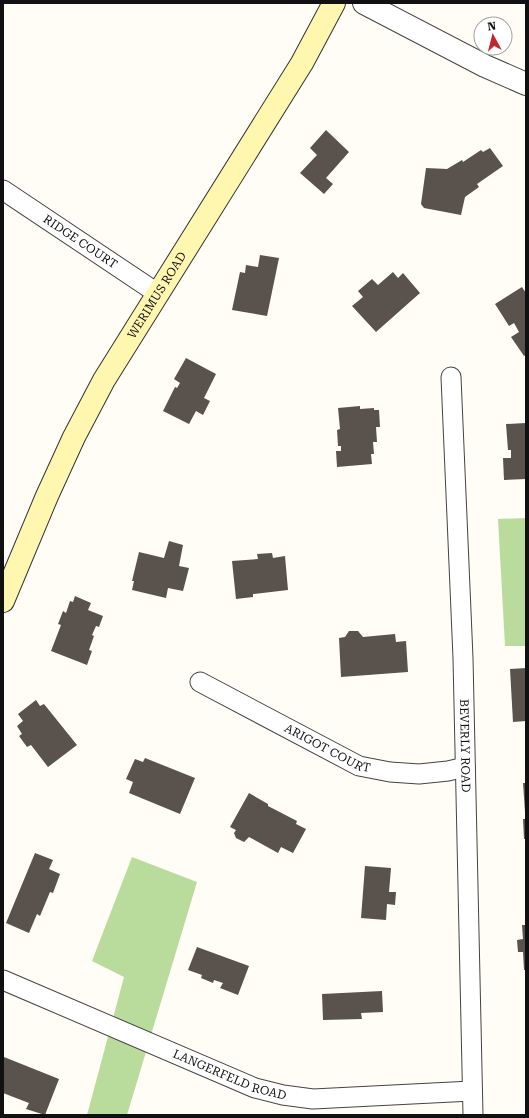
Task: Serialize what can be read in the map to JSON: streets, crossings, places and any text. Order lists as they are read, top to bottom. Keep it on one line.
{"streets":{"main road":["WERIMUS ROAD"],"street":["RIDGE COURT","BEVERLY ROAD","ARIGOT COURT","LANGERFELD ROAD"]},"crossings":[["RIDGE COURT","WERIMUS ROAD"],["BEVERLY ROAD","ARIGOT COURT"],["BEVERLY ROAD","LANGERFELD ROAD"]],"north":"top"}
